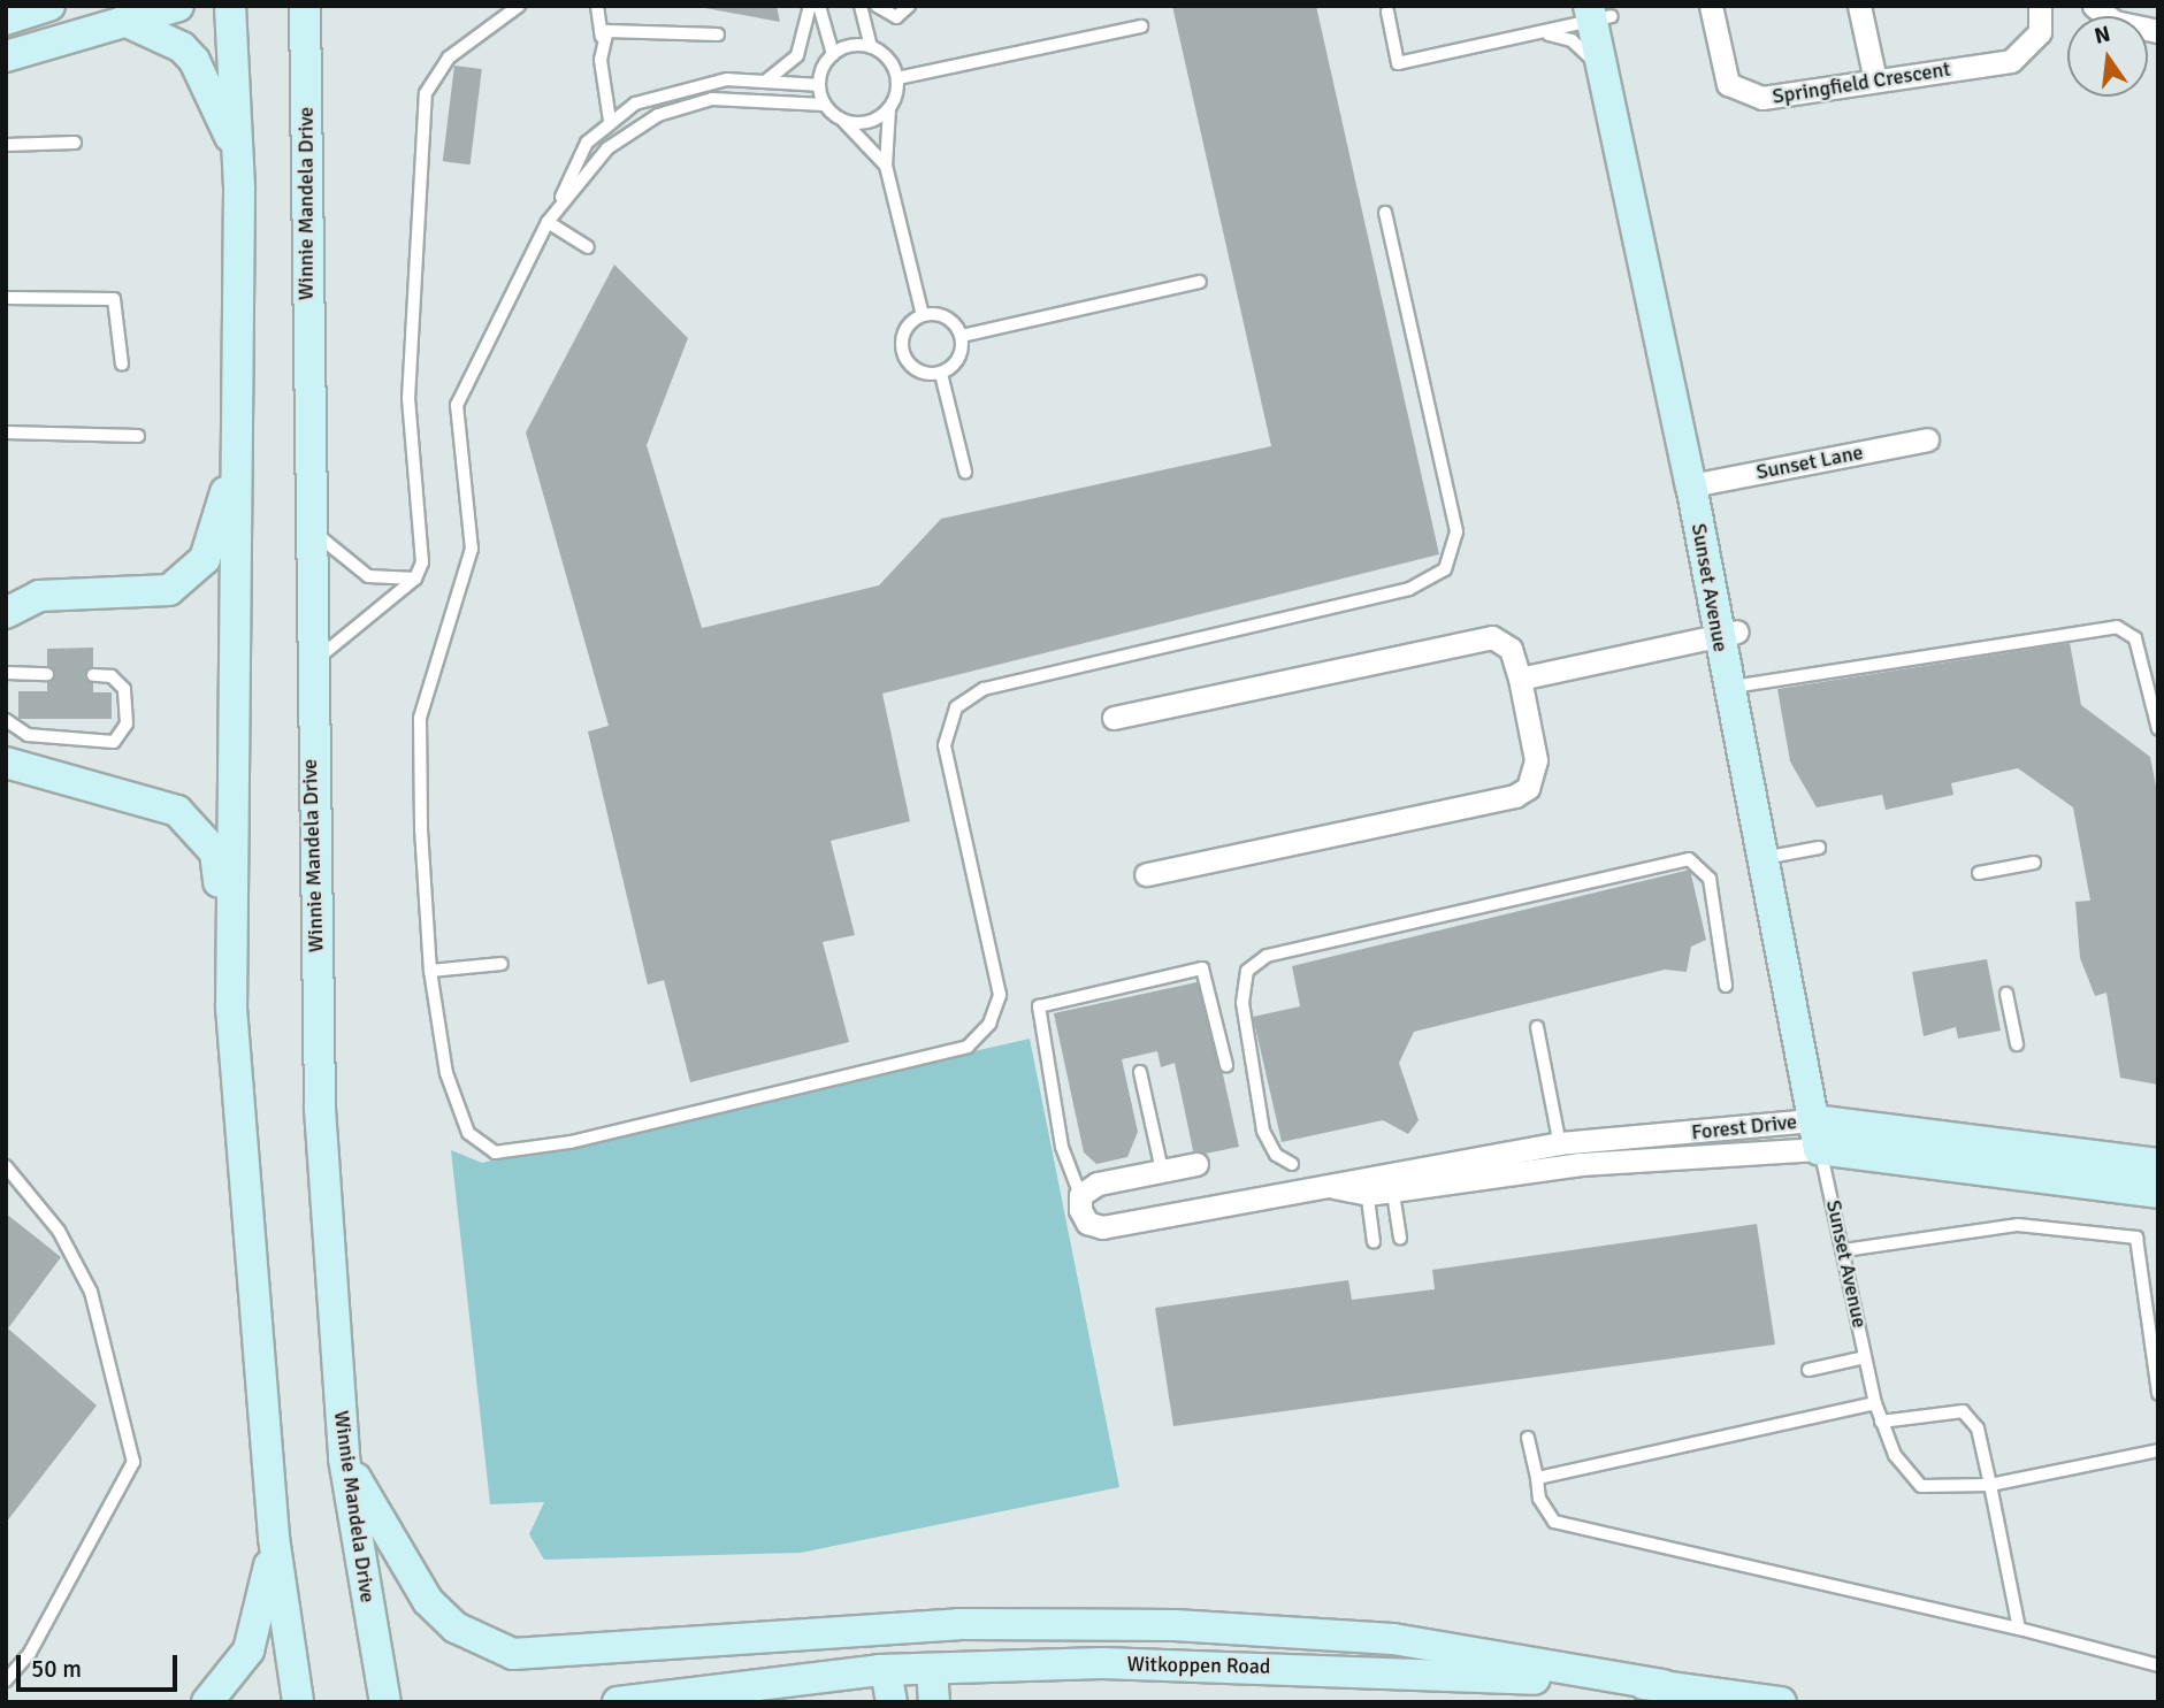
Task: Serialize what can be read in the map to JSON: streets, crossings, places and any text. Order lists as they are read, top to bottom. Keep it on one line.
{"streets":{"main road":["Winnie Mandela Drive","Sunset Avenue","Forest Drive","Witkoppen Road"],"street":["Springfield Crescent","Sunset Lane"]},"crossings":[["Sunset Lane","Sunset Avenue"],["Sunset Avenue","Forest Drive"]],"scale_bar":"50 m","north":"top"}
